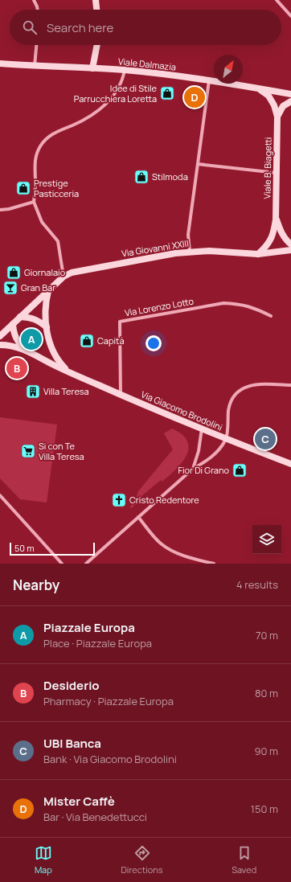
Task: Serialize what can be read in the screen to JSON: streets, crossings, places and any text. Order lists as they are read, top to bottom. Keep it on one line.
{"streets":{"main road":["Viale Dalmazia","Viale B. Biagetti","Via Giovanni XXIII","Via Giacomo Brodolini"],"street":["Via Lorenzo Lotto"]},"crossings":[["Via Lorenzo Lotto","Via Giacomo Brodolini"]],"places":{"shop":["Idee di Stile Parrucchiera Loretta","Stilmoda","Prestige Pasticceria","Giornalaio","Capità","Fior Di Grano"],"bar":["Gran Bar"],"building":["Villa Teresa"],"supermarket":["Si con Te Villa Teresa"],"church":["Cristo Redentore"]},"scale_bar":"50 m","north":"top right","page":{"search":"Search here","pins":["D","A","B","C"],"scale":"50 m","heading":["Nearby","4 results"],"list":[{"mark":"A","name":"Piazzale Europa","note":"Place · Piazzale Europa","value":"70 m"},{"mark":"B","name":"Desiderio","note":"Pharmacy · Piazzale Europa","value":"80 m"},{"mark":"C","name":"UBI Banca","note":"Bank · Via Giacomo Brodolini","value":"90 m"},{"mark":"D","name":"Mister Caffè","note":"Bar · Via Benedettucci","value":"150 m"}],"nav":["Map","Directions","Saved"]}}
